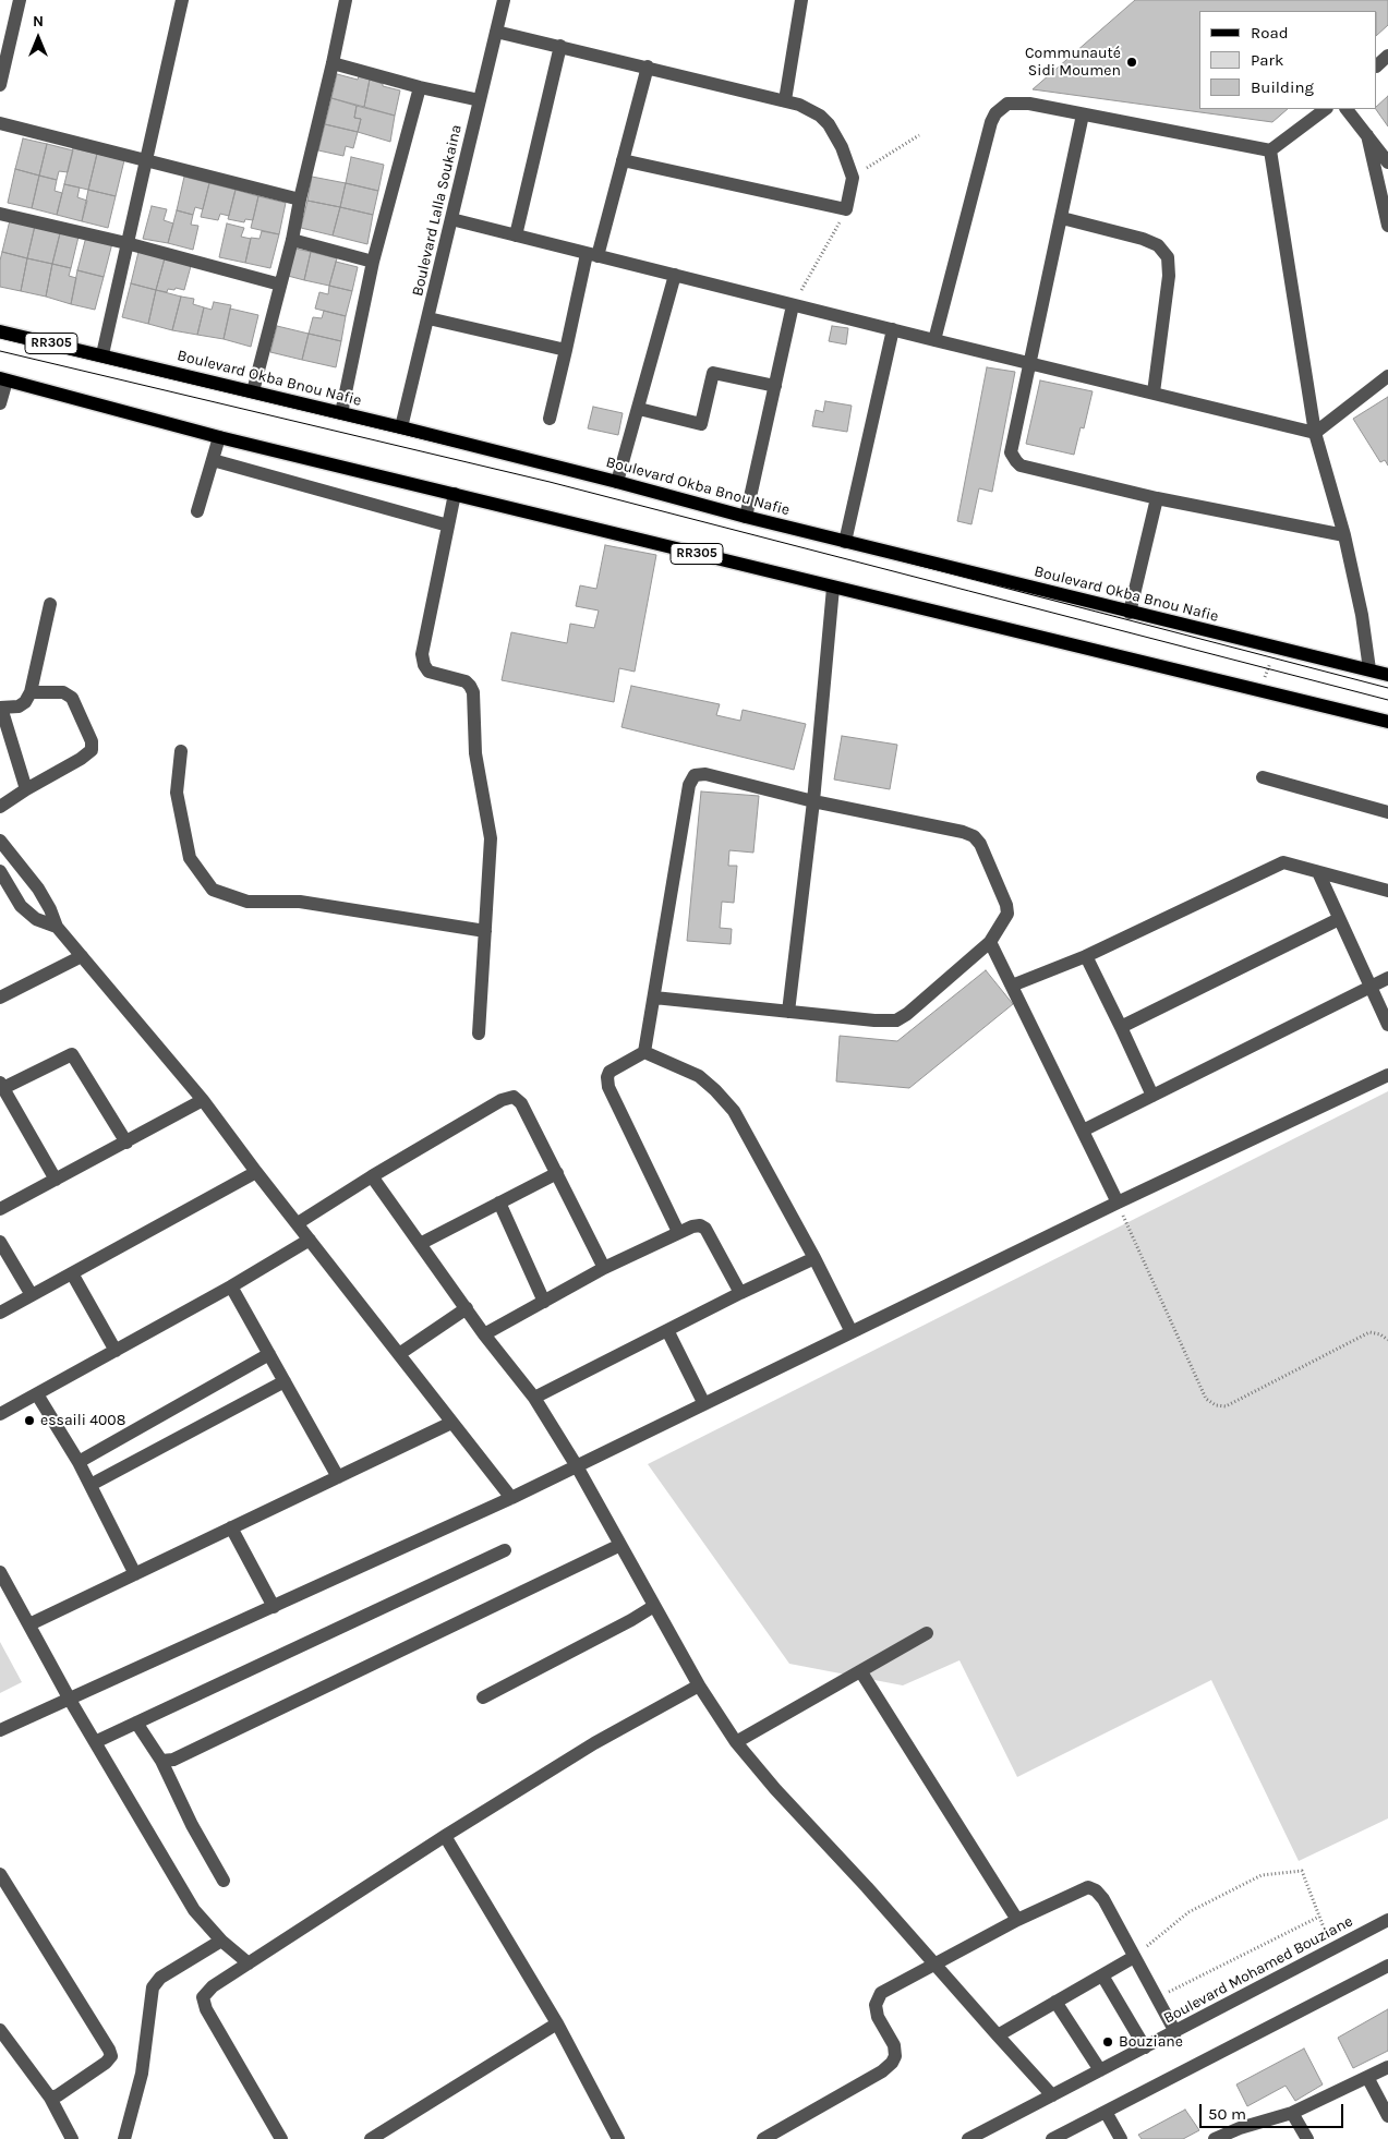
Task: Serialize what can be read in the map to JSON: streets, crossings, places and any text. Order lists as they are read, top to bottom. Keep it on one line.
{"streets":{"main road":["RR305","Boulevard Okba Bnou Nafie"],"street":["Boulevard Lalla Soukaina","Boulevard Mohamed Bouziane"]},"crossings":[["Boulevard Lalla Soukaina","Boulevard Okba Bnou Nafie"]],"places":["Communauté Sidi Moumen","essaili 4008","Bouziane"],"legend":["Road","Park","Building"],"scale_bar":"50 m","north":"top"}
